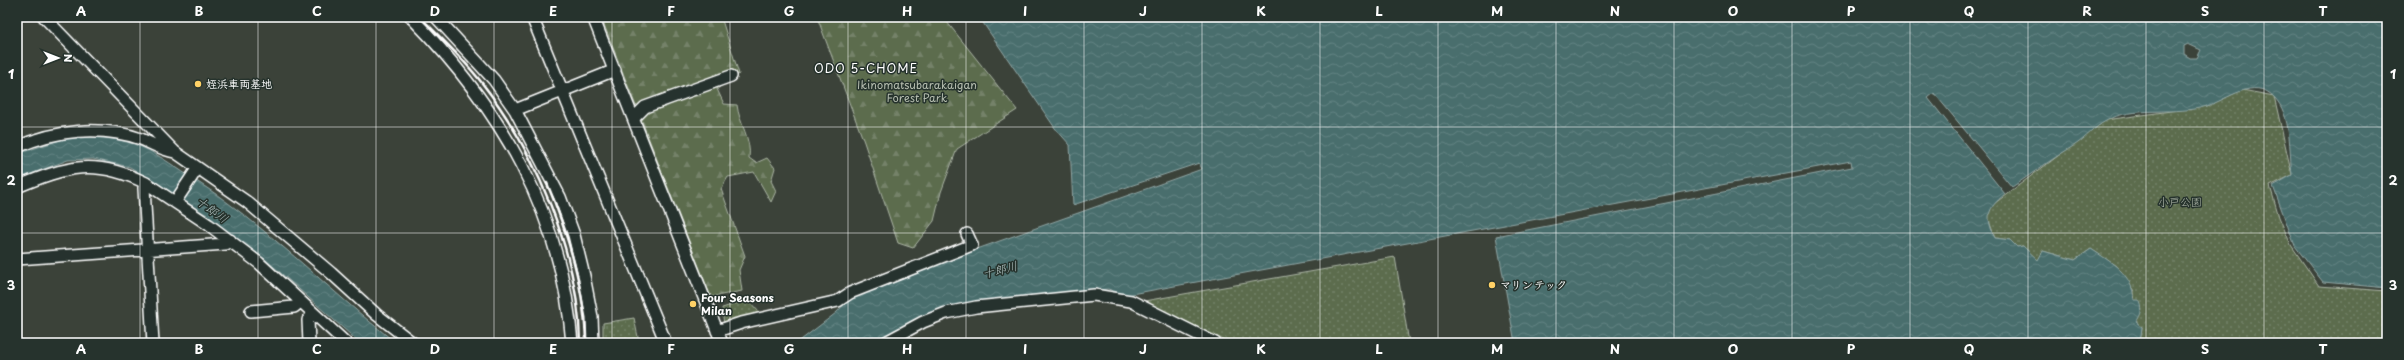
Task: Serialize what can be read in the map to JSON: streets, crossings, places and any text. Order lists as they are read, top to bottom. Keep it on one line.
{"districts":["ODO 5-CHOME"],"water":["十郎川"],"parks":["Ikinomatsubarakaigan Forest Park","小戸公園"],"places":["姪浜車両基地","マリンテック","Four Seasons Milan"],"north":"right","grid":{"columns":["A","B","C","D","E","F","G","H","I","J","K","L","M","N","O","P","Q","R","S","T"],"rows":["1","2","3"]}}
